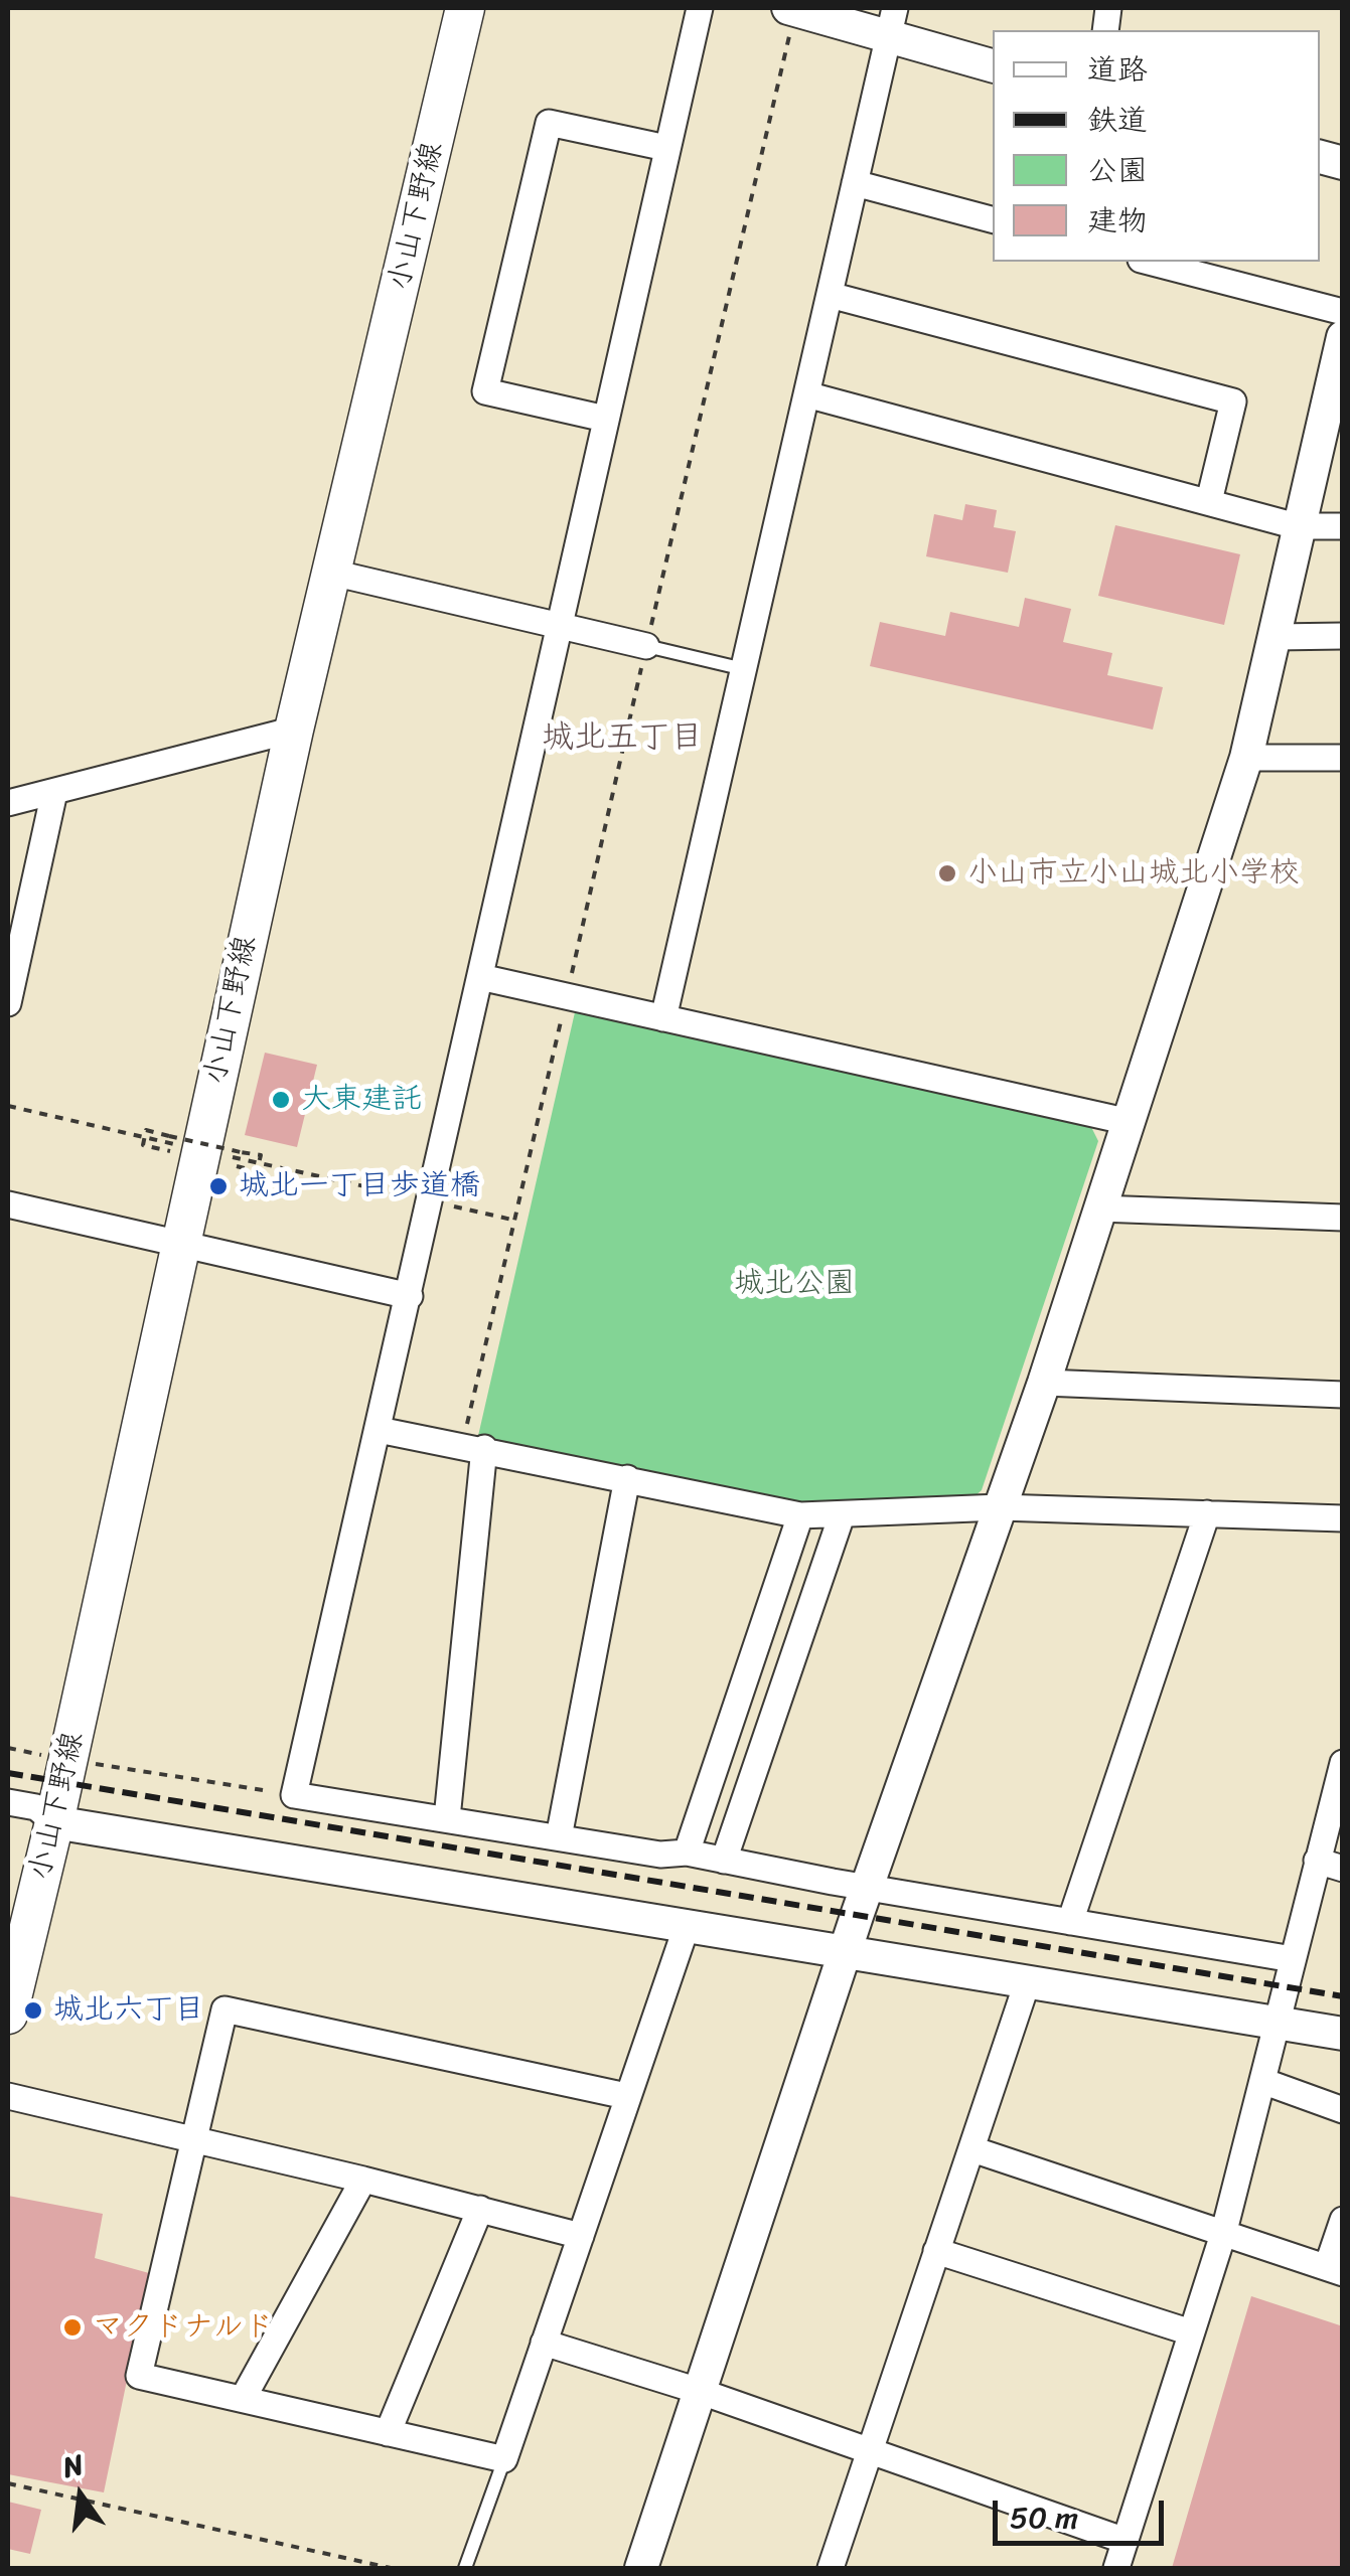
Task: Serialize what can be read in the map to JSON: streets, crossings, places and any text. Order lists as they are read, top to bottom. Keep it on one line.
{"streets":{"main road":["小山下野線"]},"districts":["城北五丁目"],"parks":["城北公園"],"places":["小山市立小山城北小学校","大東建託","城北一丁目歩道橋","城北六丁目","マクドナルド"],"legend":["道路","鉄道","公園","建物"],"scale_bar":"50 m","north":"top"}
